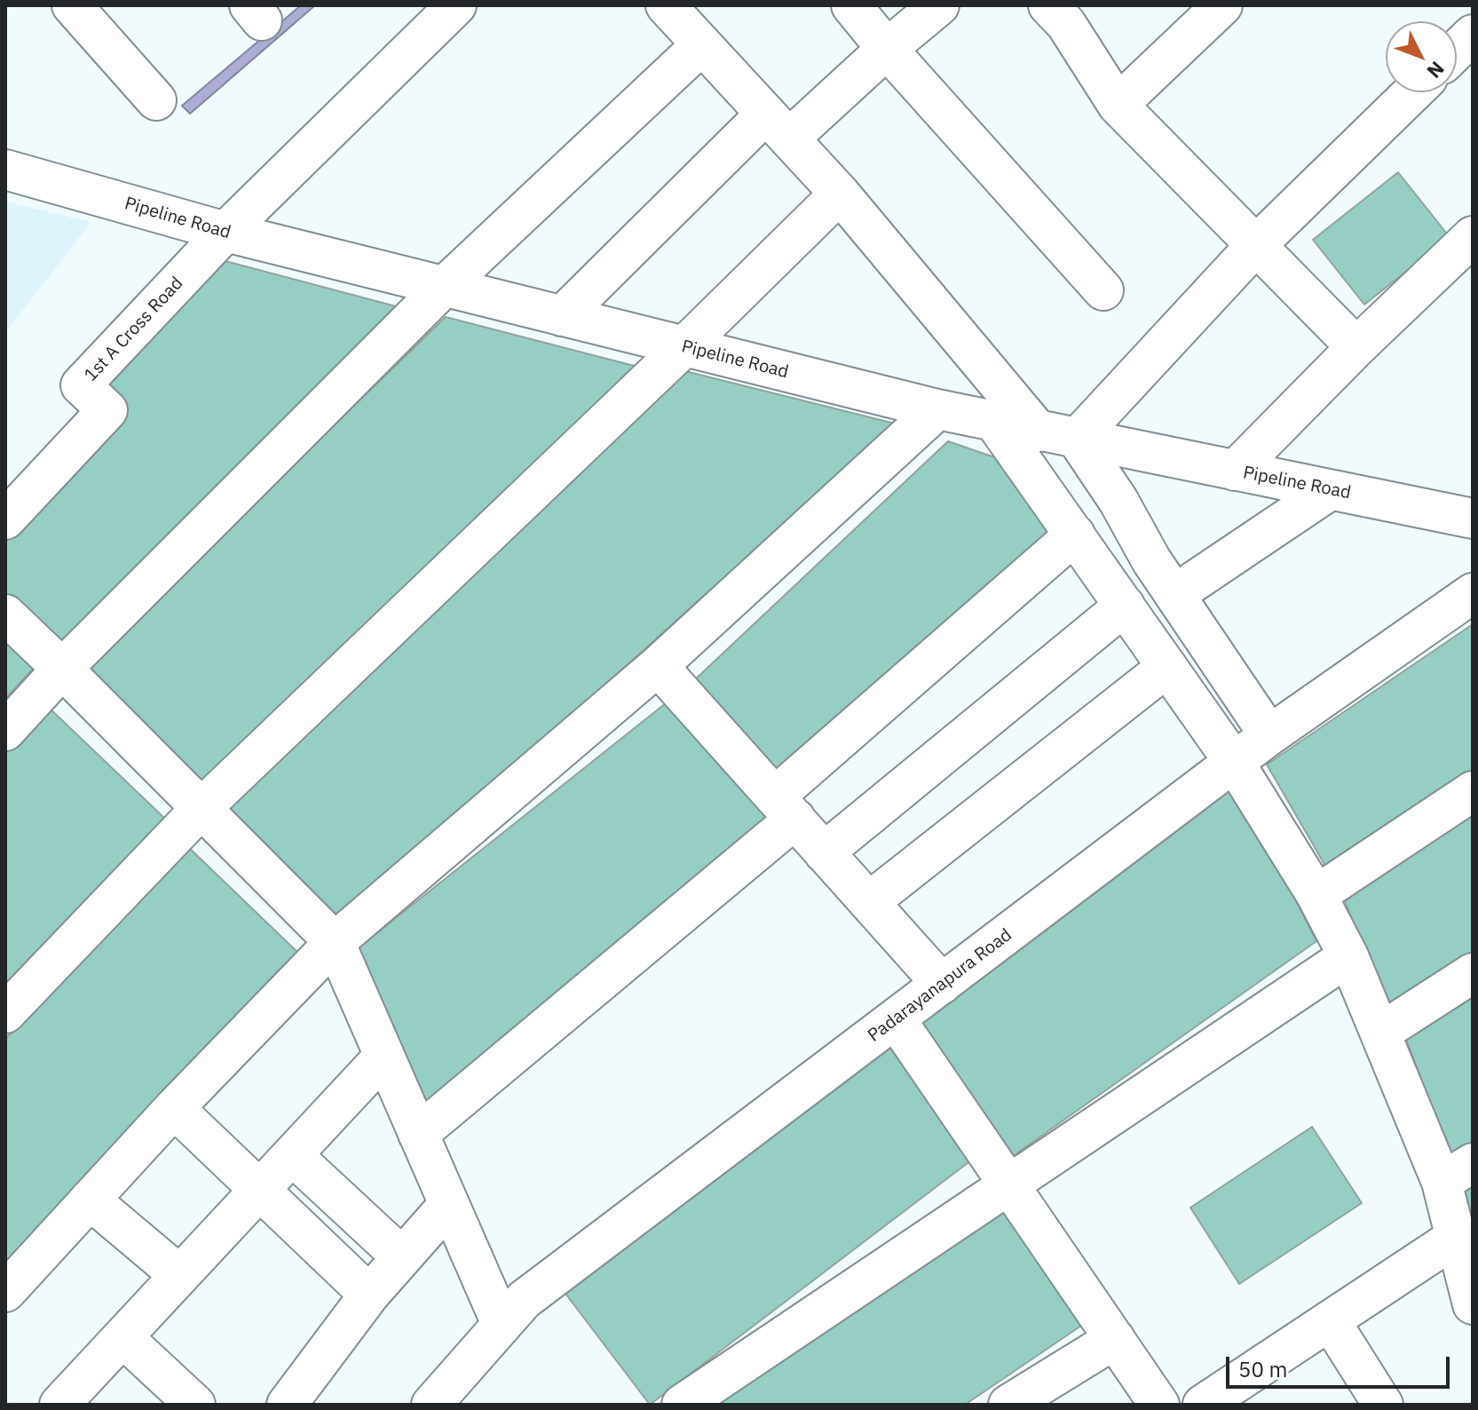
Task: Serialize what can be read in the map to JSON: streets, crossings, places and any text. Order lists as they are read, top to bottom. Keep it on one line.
{"streets":{"street":["Pipeline Road","1st A Cross Road","Padarayanapura Road"]},"crossings":[["Pipeline Road","1st A Cross Road"]],"scale_bar":"50 m","north":"bottom right"}
